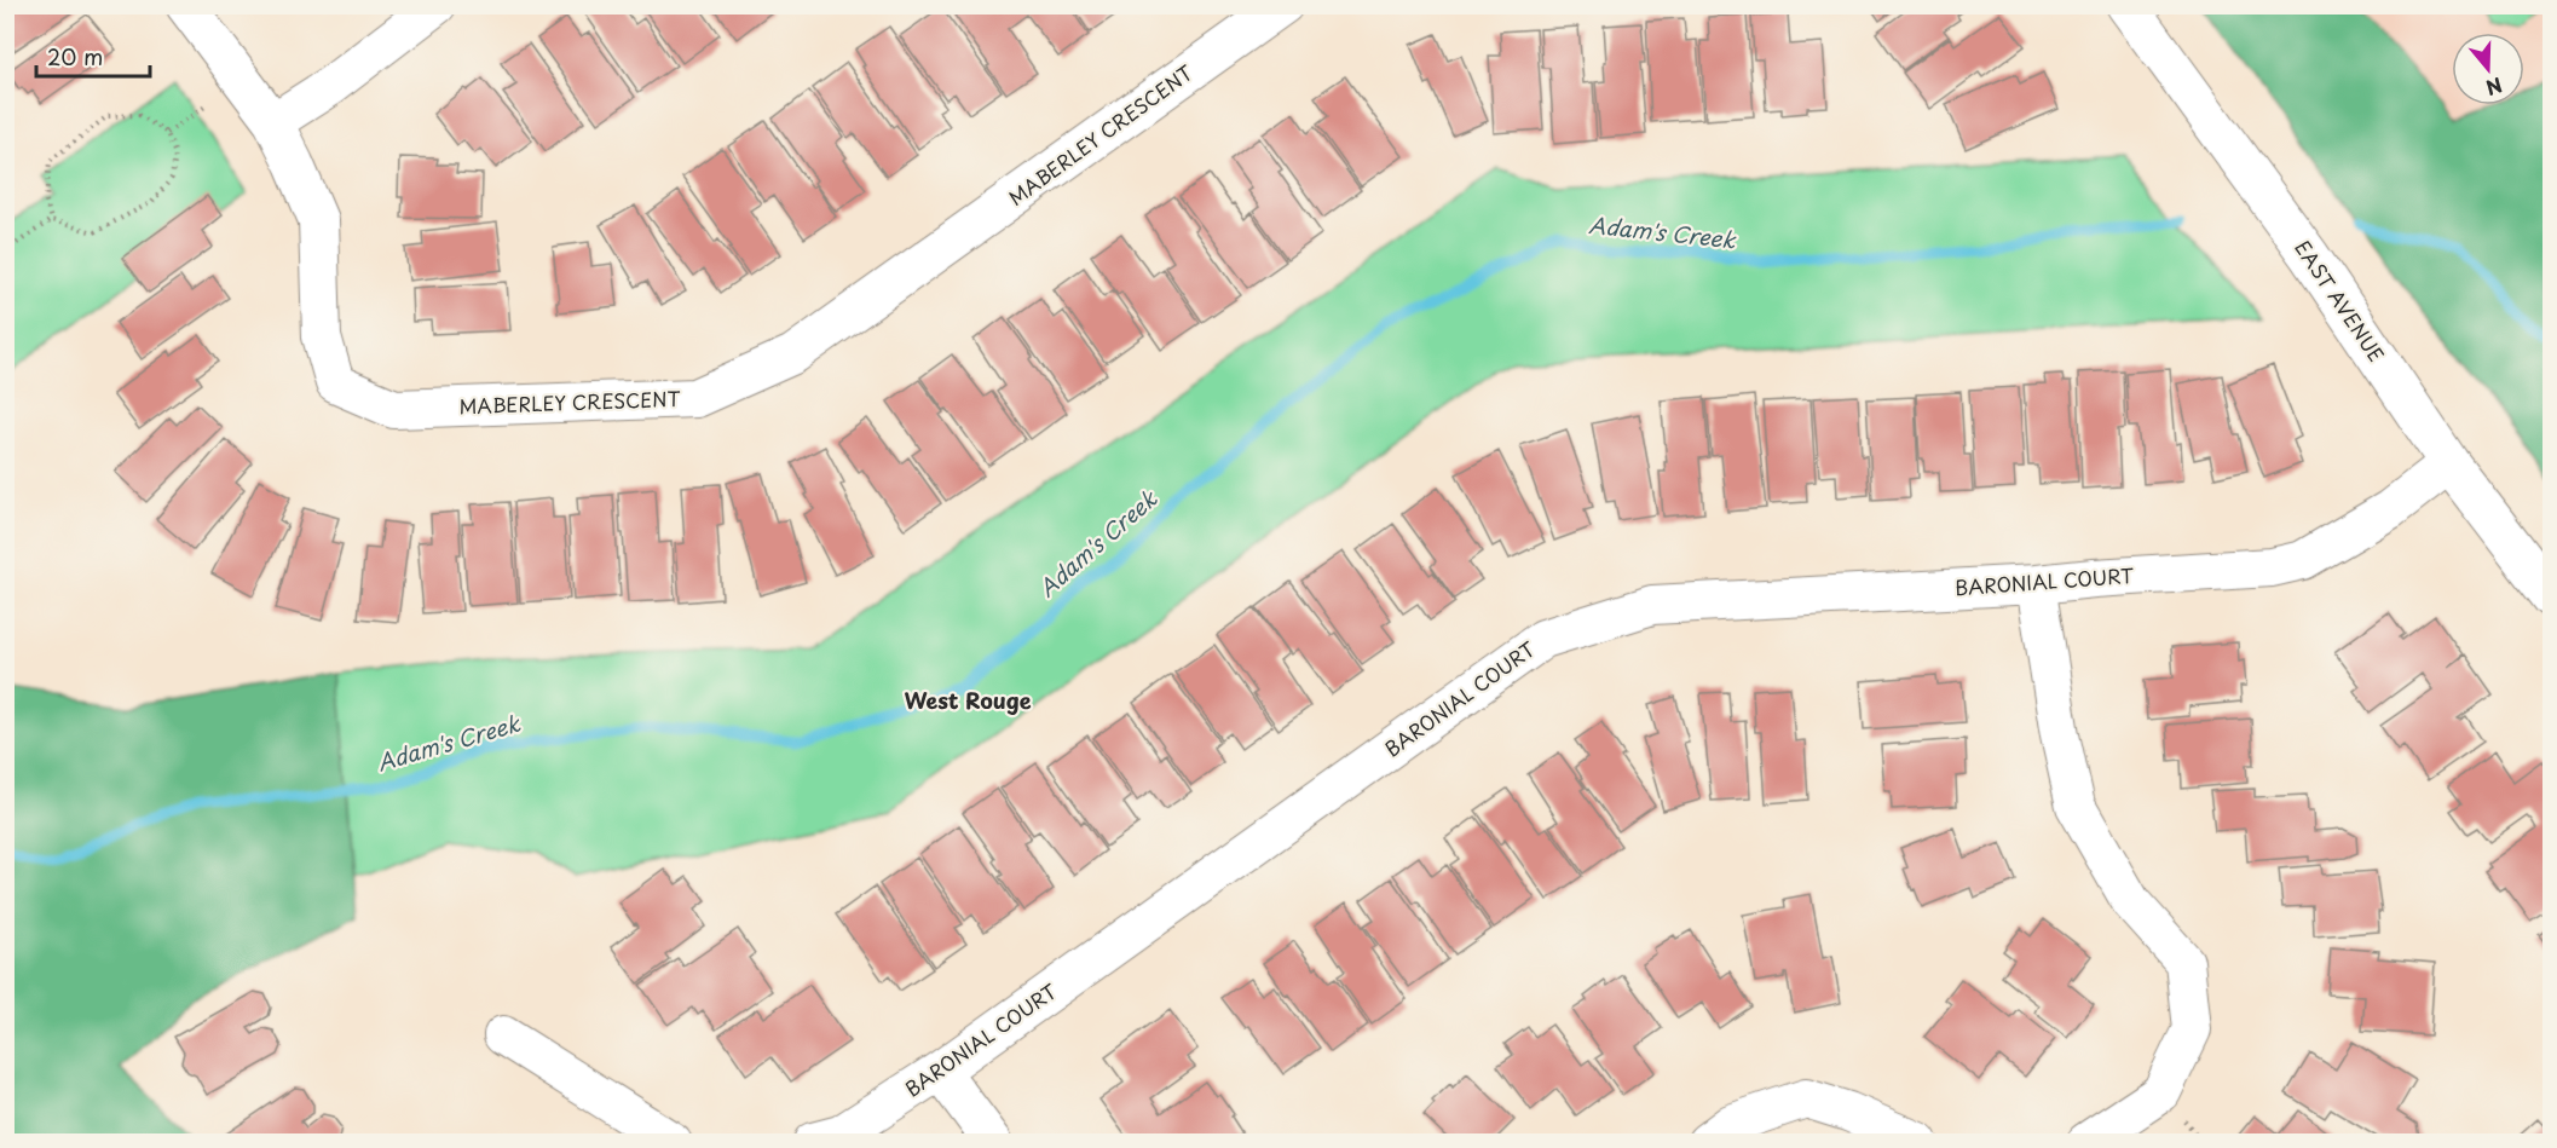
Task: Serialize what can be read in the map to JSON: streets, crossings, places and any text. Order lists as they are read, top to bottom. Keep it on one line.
{"streets":{"street":["MABERLEY CRESCENT","EAST AVENUE","BARONIAL COURT"]},"crossings":[["EAST AVENUE","BARONIAL COURT"]],"districts":["West Rouge"],"water":["Adam's Creek"],"scale_bar":"20 m","north":"bottom"}
